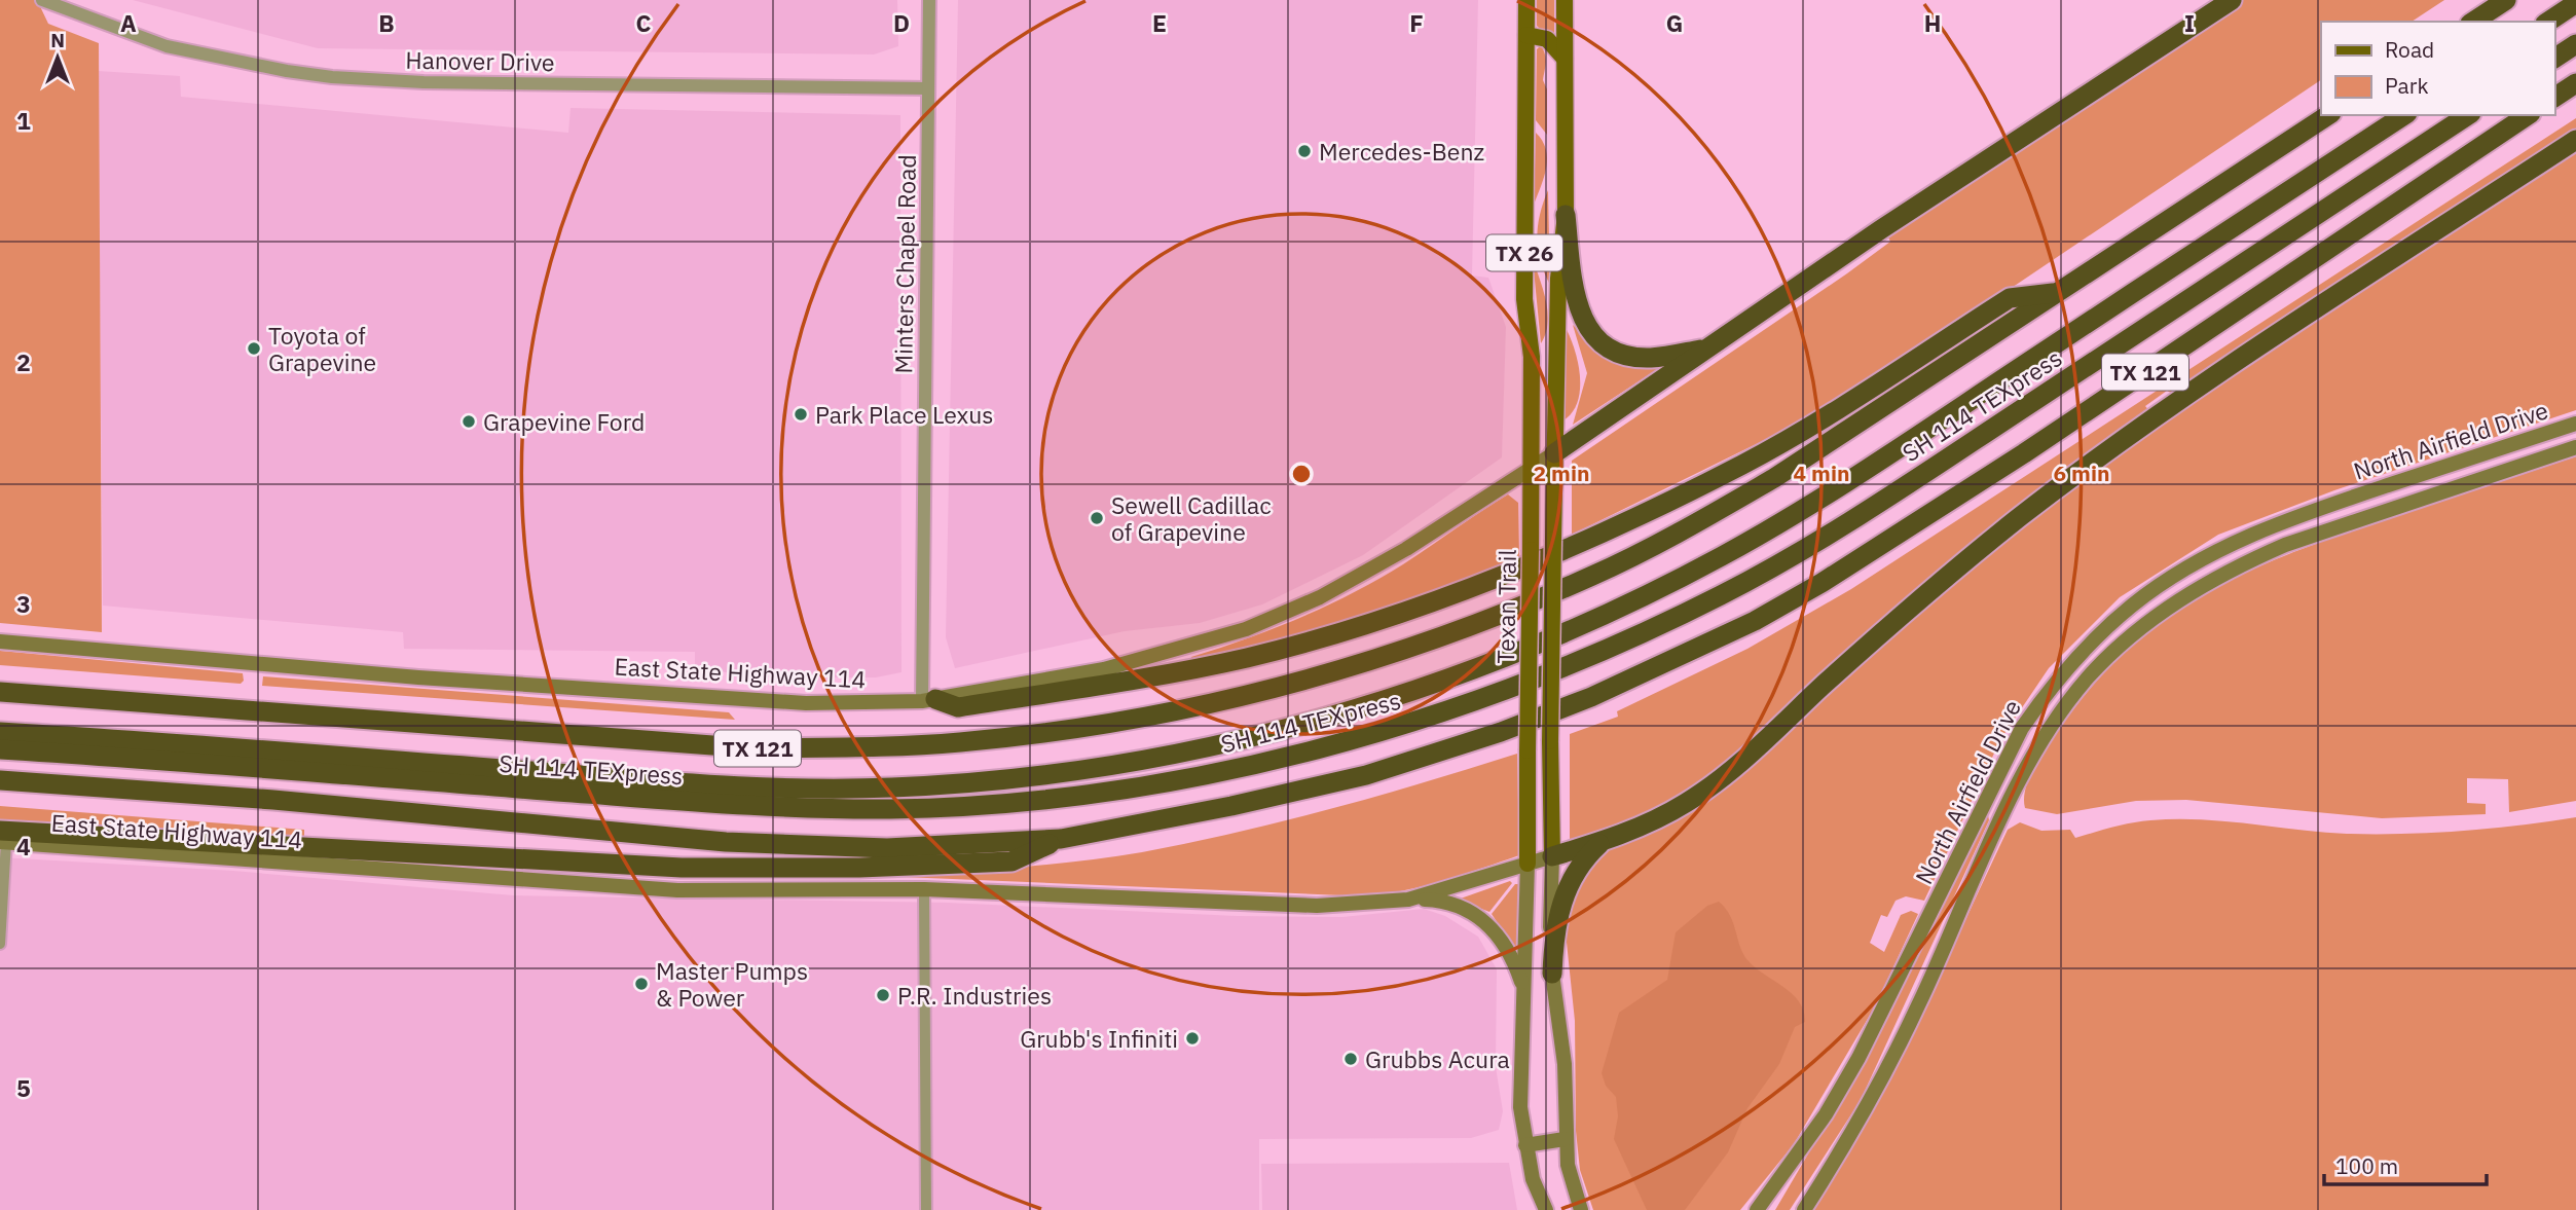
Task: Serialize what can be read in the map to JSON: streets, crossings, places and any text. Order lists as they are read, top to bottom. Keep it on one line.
{"streets":{"highway":["TX 121","SH 114 TEXpress"],"main road":["TX 26","North Airfield Drive","Texan Trail","East State Highway 114"],"street":["Hanover Drive","Minters Chapel Road"]},"crossings":[["Hanover Drive","Minters Chapel Road"],["Minters Chapel Road","East State Highway 114"],["Texan Trail","East State Highway 114"]],"places":["Mercedes-Benz","Toyota of Grapevine","Park Place Lexus","Grapevine Ford","Sewell Cadillac of Grapevine","Master Pumps & Power","P.R. Industries","Grubb's Infiniti","Grubbs Acura"],"legend":["Road","Park"],"scale_bar":"100 m","north":"top","grid":{"columns":["A","B","C","D","E","F","G","H","I"],"rows":["1","2","3","4","5"]},"rings":["2 min","4 min","6 min"]}
